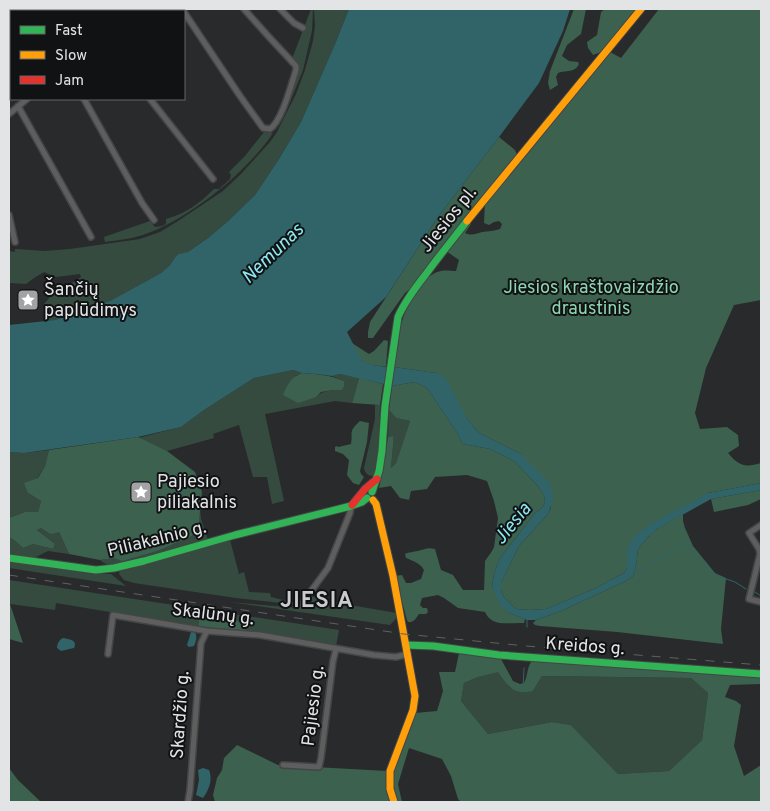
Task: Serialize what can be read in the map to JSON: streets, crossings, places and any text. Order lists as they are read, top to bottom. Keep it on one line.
{"streets":{"main road":["Jiesios pl.","Piliakalnio g.","Kreidos g."],"street":["Skalūnų g.","Pajiesio g.","Skardžio g."]},"crossings":[["Jiesios pl.","Piliakalnio g."],["Skalūnų g.","Pajiesio g."],["Skalūnų g.","Skardžio g."]],"districts":["JIESIA"],"water":["Nemunas","Jiesia"],"parks":["Jiesios kraštovaizdžio draustinis"],"places":{"place":["Šančių paplūdimys","Pajiesio piliakalnis"]},"legend":["Fast","Slow","Jam"]}
